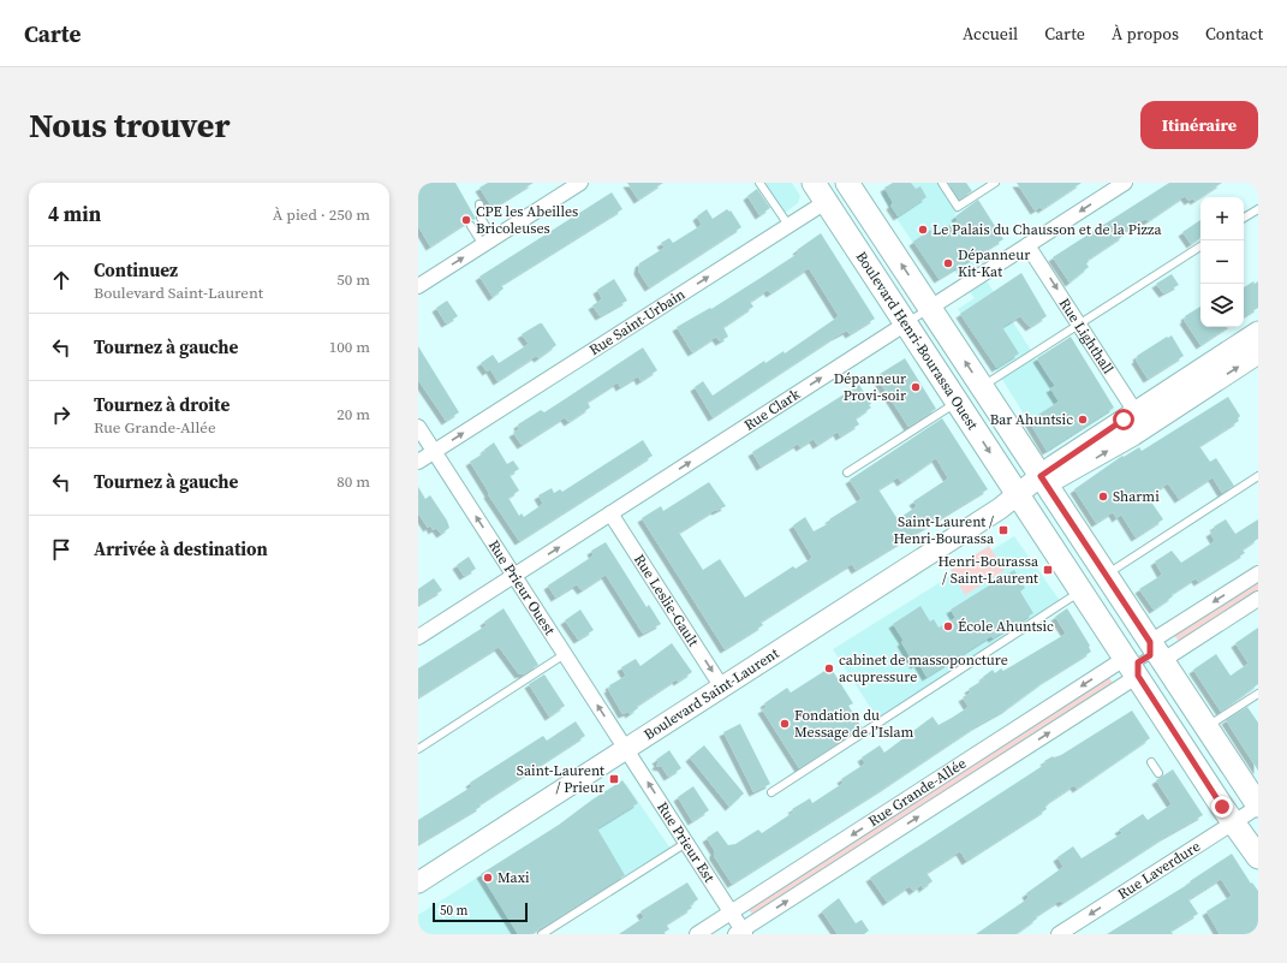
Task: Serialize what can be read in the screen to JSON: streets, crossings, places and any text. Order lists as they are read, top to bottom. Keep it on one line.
{"streets":{"main road":["Boulevard Henri-Bourassa Ouest","Boulevard Saint-Laurent"],"street":["Rue Saint-Urbain","Rue Lighthall","Rue Clark","Rue Prieur Ouest","Rue Leslie-Gault","Rue Grande-Allée","Rue Prieur Est","Rue Laverdure"]},"crossings":[["Rue Saint-Urbain","Boulevard Henri-Bourassa Ouest"],["Rue Saint-Urbain","Rue Prieur Ouest"],["Rue Lighthall","Rue Clark"],["Rue Lighthall","Boulevard Saint-Laurent"],["Boulevard Henri-Bourassa Ouest","Rue Clark"],["Boulevard Henri-Bourassa Ouest","Boulevard Saint-Laurent"],["Boulevard Henri-Bourassa Ouest","Rue Grande-Allée"],["Boulevard Henri-Bourassa Ouest","Rue Laverdure"],["Rue Clark","Rue Prieur Ouest"],["Rue Clark","Rue Leslie-Gault"],["Rue Prieur Ouest","Boulevard Saint-Laurent"],["Rue Prieur Ouest","Rue Prieur Est"],["Rue Leslie-Gault","Boulevard Saint-Laurent"],["Boulevard Saint-Laurent","Rue Prieur Est"],["Rue Grande-Allée","Rue Prieur Est"]],"one_way":["Rue Saint-Urbain","Rue Lighthall","Rue Prieur Ouest","Rue Leslie-Gault","Rue Prieur Est","Rue Laverdure"],"places":{"other":["CPE les Abeilles Bricoleuses","Le Palais du Chausson et de la Pizza","Dépanneur Kit-Kat","Dépanneur Provi-soir","Bar Ahuntsic","Sharmi","École Ahuntsic","cabinet de massoponcture acupressure","Fondation du Message de l’Islam","Maxi"],"transit":["Saint-Laurent / Henri-Bourassa","Henri-Bourassa / Saint-Laurent","Saint-Laurent / Prieur"]},"scale_bar":"50 m","page":{"header":"Carte","nav":["Accueil","Carte","À propos","Contact"],"buttons":"Itinéraire","title":"Nous trouver","heading":["4 min","À pied · 250 m"],"map_buttons":["+","−"],"list":[["Continuez","Boulevard Saint-Laurent","50 m"],["Tournez à gauche","100 m"],["Tournez à droite","Rue Grande-Allée","20 m"],["Tournez à gauche","80 m"],"Arrivée à destination"],"scale":"50 m"}}
